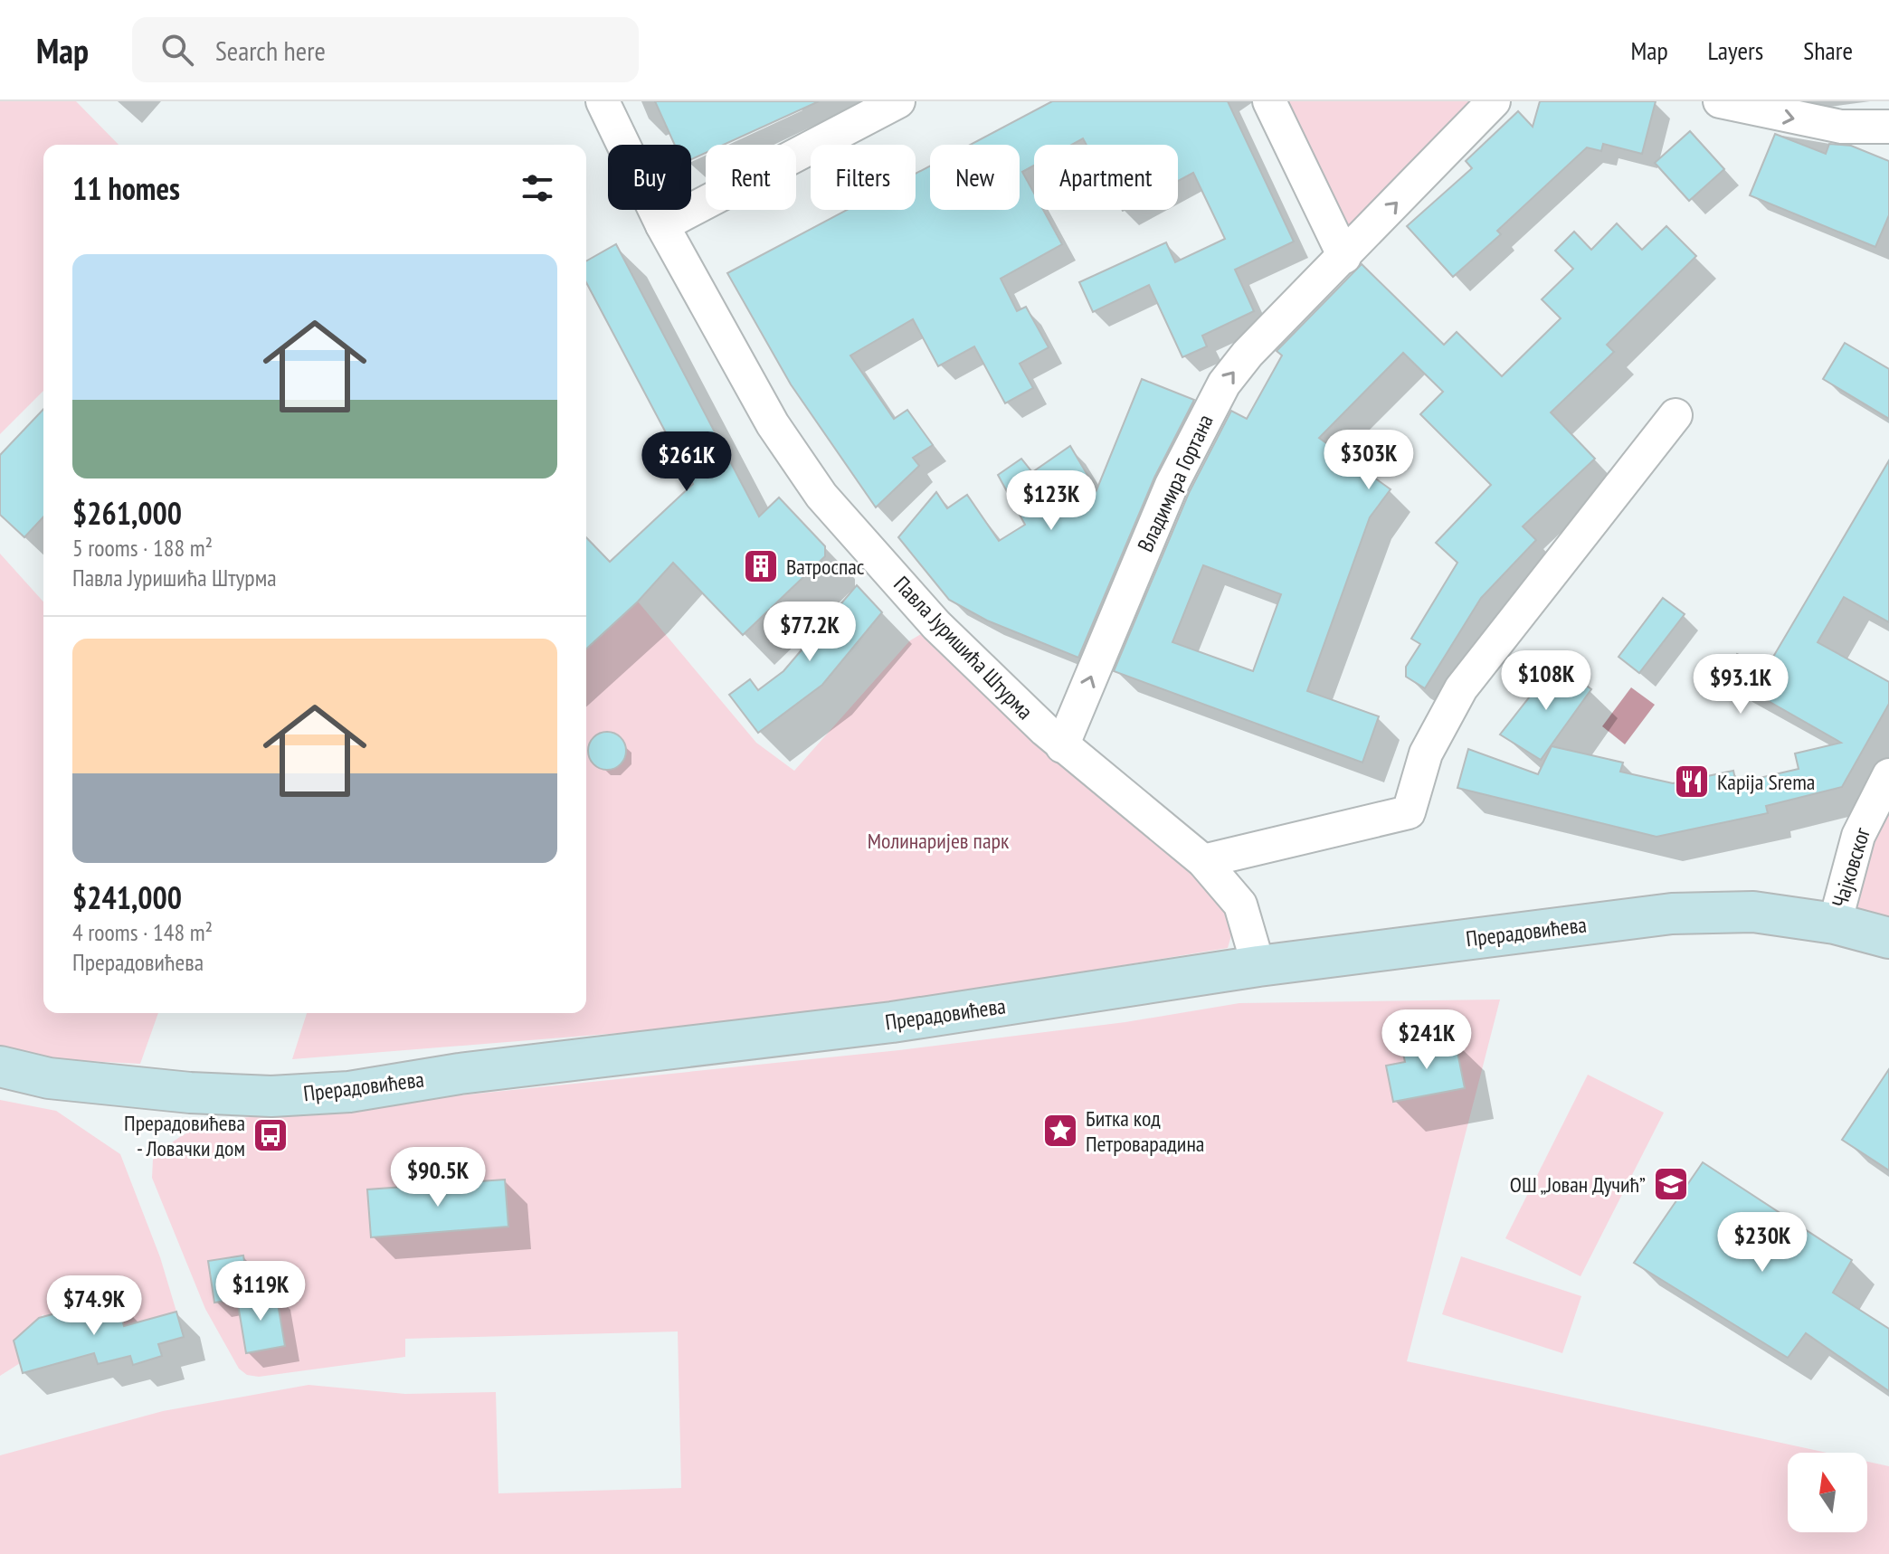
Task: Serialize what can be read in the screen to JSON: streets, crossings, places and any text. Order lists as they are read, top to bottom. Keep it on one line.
{"streets":{"main road":["Прерадовићева"],"street":["Владимира Гортана","Павла Јуришића Штурма","Чајковског"]},"crossings":[["Владимира Гортана","Павла Јуришића Штурма"],["Павла Јуришића Штурма","Прерадовићева"],["Чајковског","Прерадовићева"]],"one_way":["Владимира Гортана"],"parks":["Молинаријев парк"],"places":{"building":["Ватроспас"],"restaurant":["Kapija Srema"],"place":["Битка код Петроварадина"],"bus stop":["Прерадовићева - Ловачки дом"],"school or university":["ОШ „Јован Дучић”"]},"north":"top","page":{"header":"Map","search":"Search here","nav":["Map","Layers","Share"],"chip":["Buy","Rent","Filters","New","Apartment"],"heading":"11 homes","list":[{"name":"$261,000","note":"5 rooms · 188 m² · Павла Јуришића Штурма"},{"name":"$241,000","note":"4 rooms · 148 m² · Прерадовићева"}],"price":["$303K","$261K","$123K","$77.2K","$108K","$93.1K","$241K","$90.5K","$230K","$119K","$74.9K"]}}
